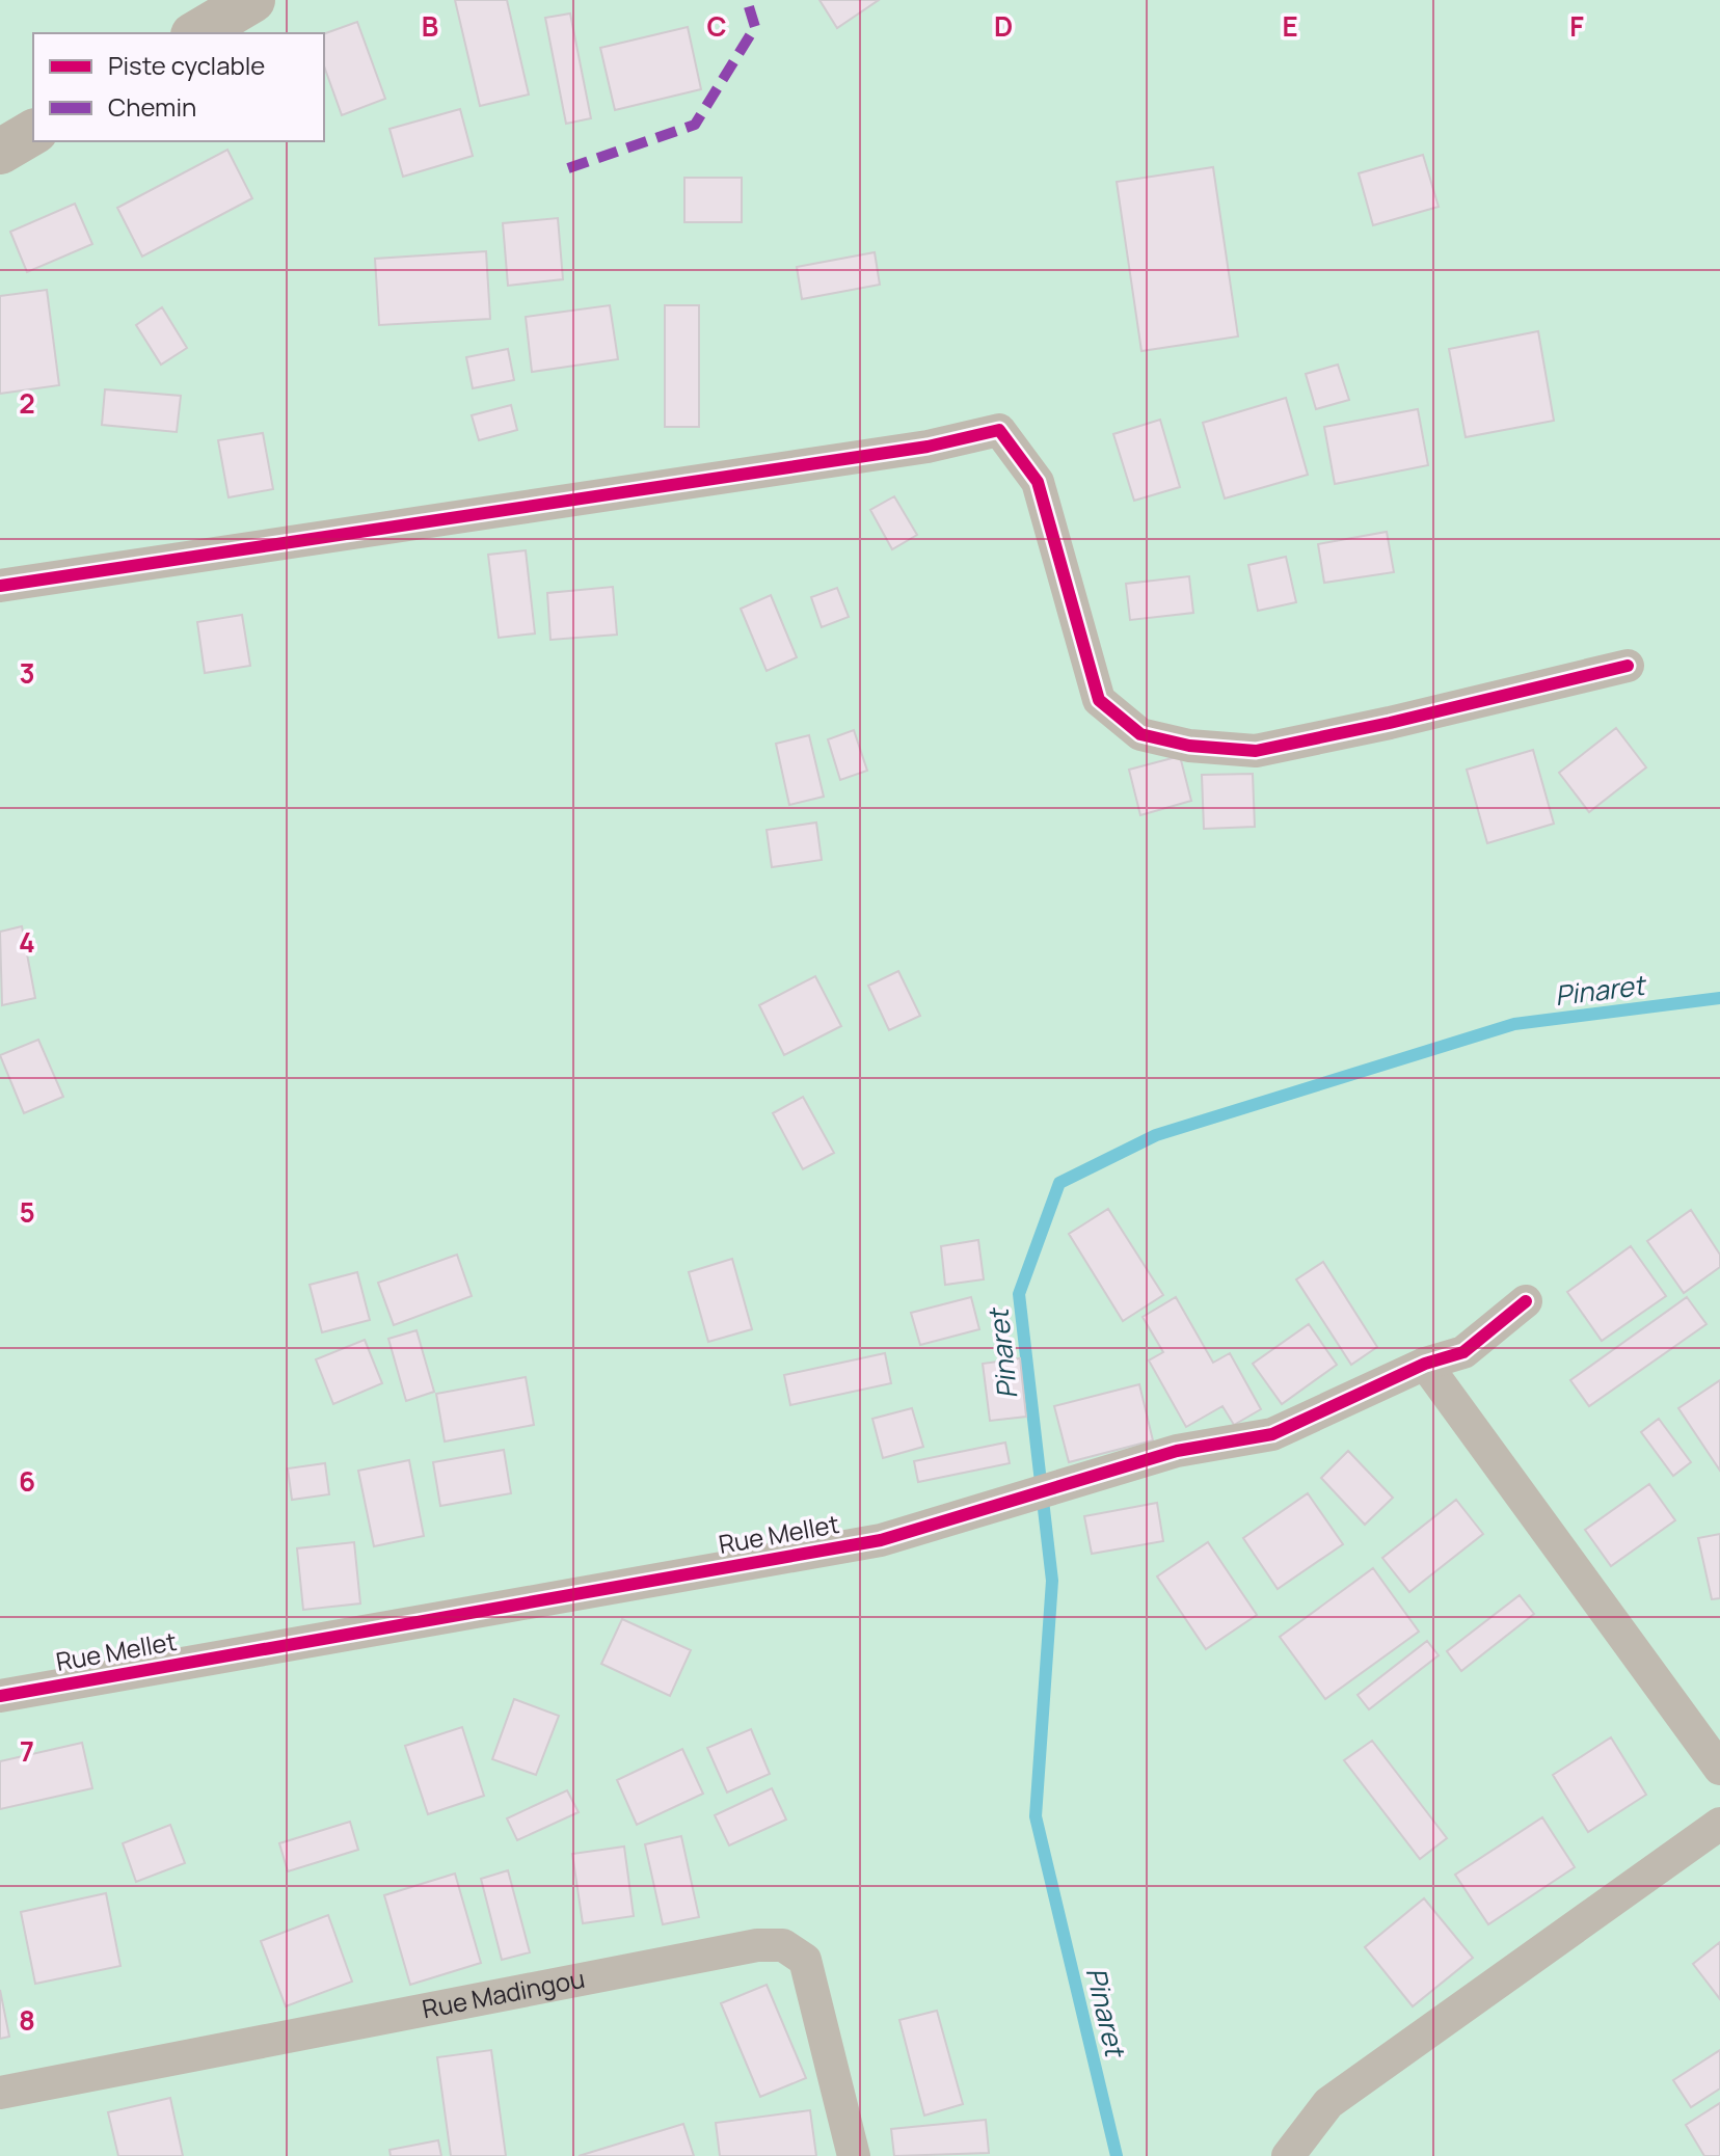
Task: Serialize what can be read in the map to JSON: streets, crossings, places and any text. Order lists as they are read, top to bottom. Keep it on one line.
{"streets":{"street":["Rue Mellet","Rue Madingou"]},"water":["Pinaret"],"legend":["Piste cyclable","Chemin"],"grid":{"columns":["B","C","D","E","F"],"rows":["2","3","4","5","6","7","8"]}}
